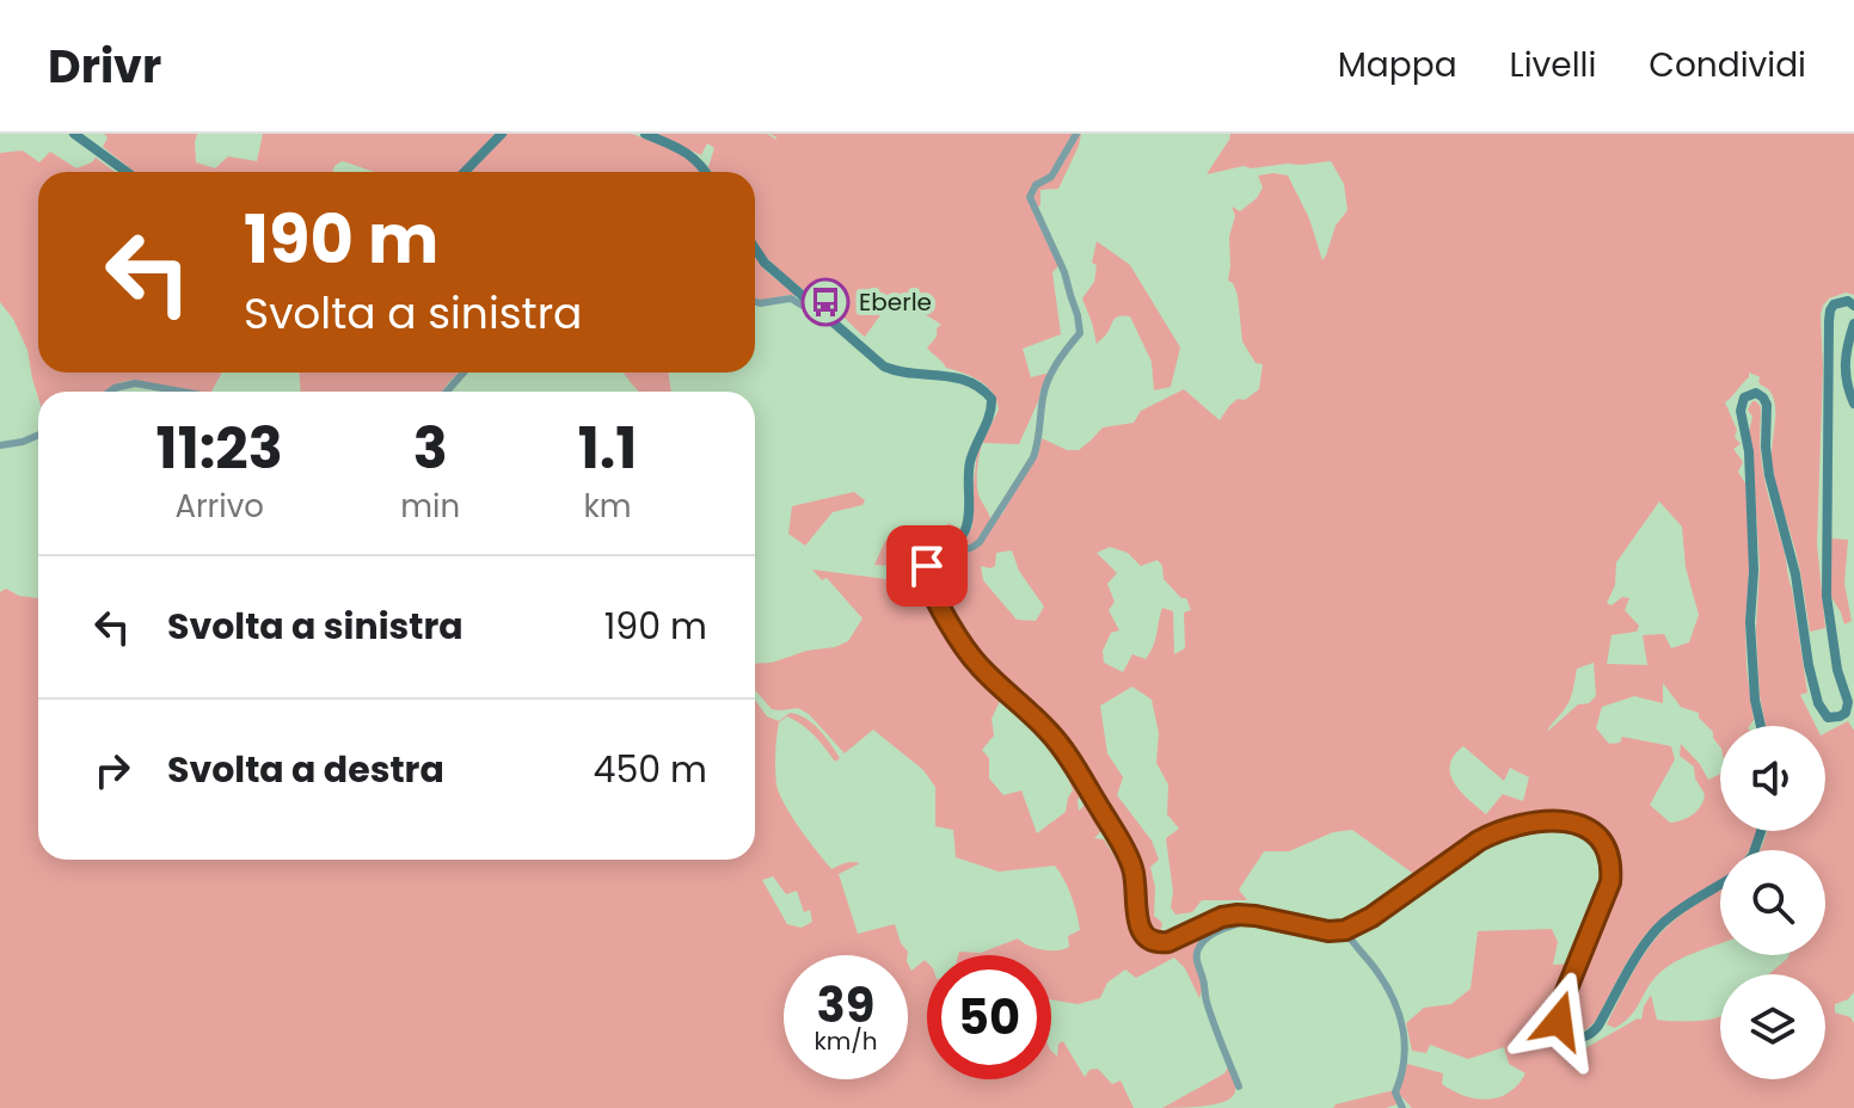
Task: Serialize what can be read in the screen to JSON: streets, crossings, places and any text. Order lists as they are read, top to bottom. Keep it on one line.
{"places":{"bus stop":["Eberle"]},"page":{"header":"Drivr","nav":["Mappa","Livelli","Condividi"],"turn":["190 m","Svolta a sinistra"],"eta":["11:23","Arrivo","3","min","1.1","km"],"list":[{"name":"Svolta a sinistra","value":"190 m"},{"name":"Svolta a destra","value":"450 m"}],"speed":"39 km/h","limit":"50"}}
